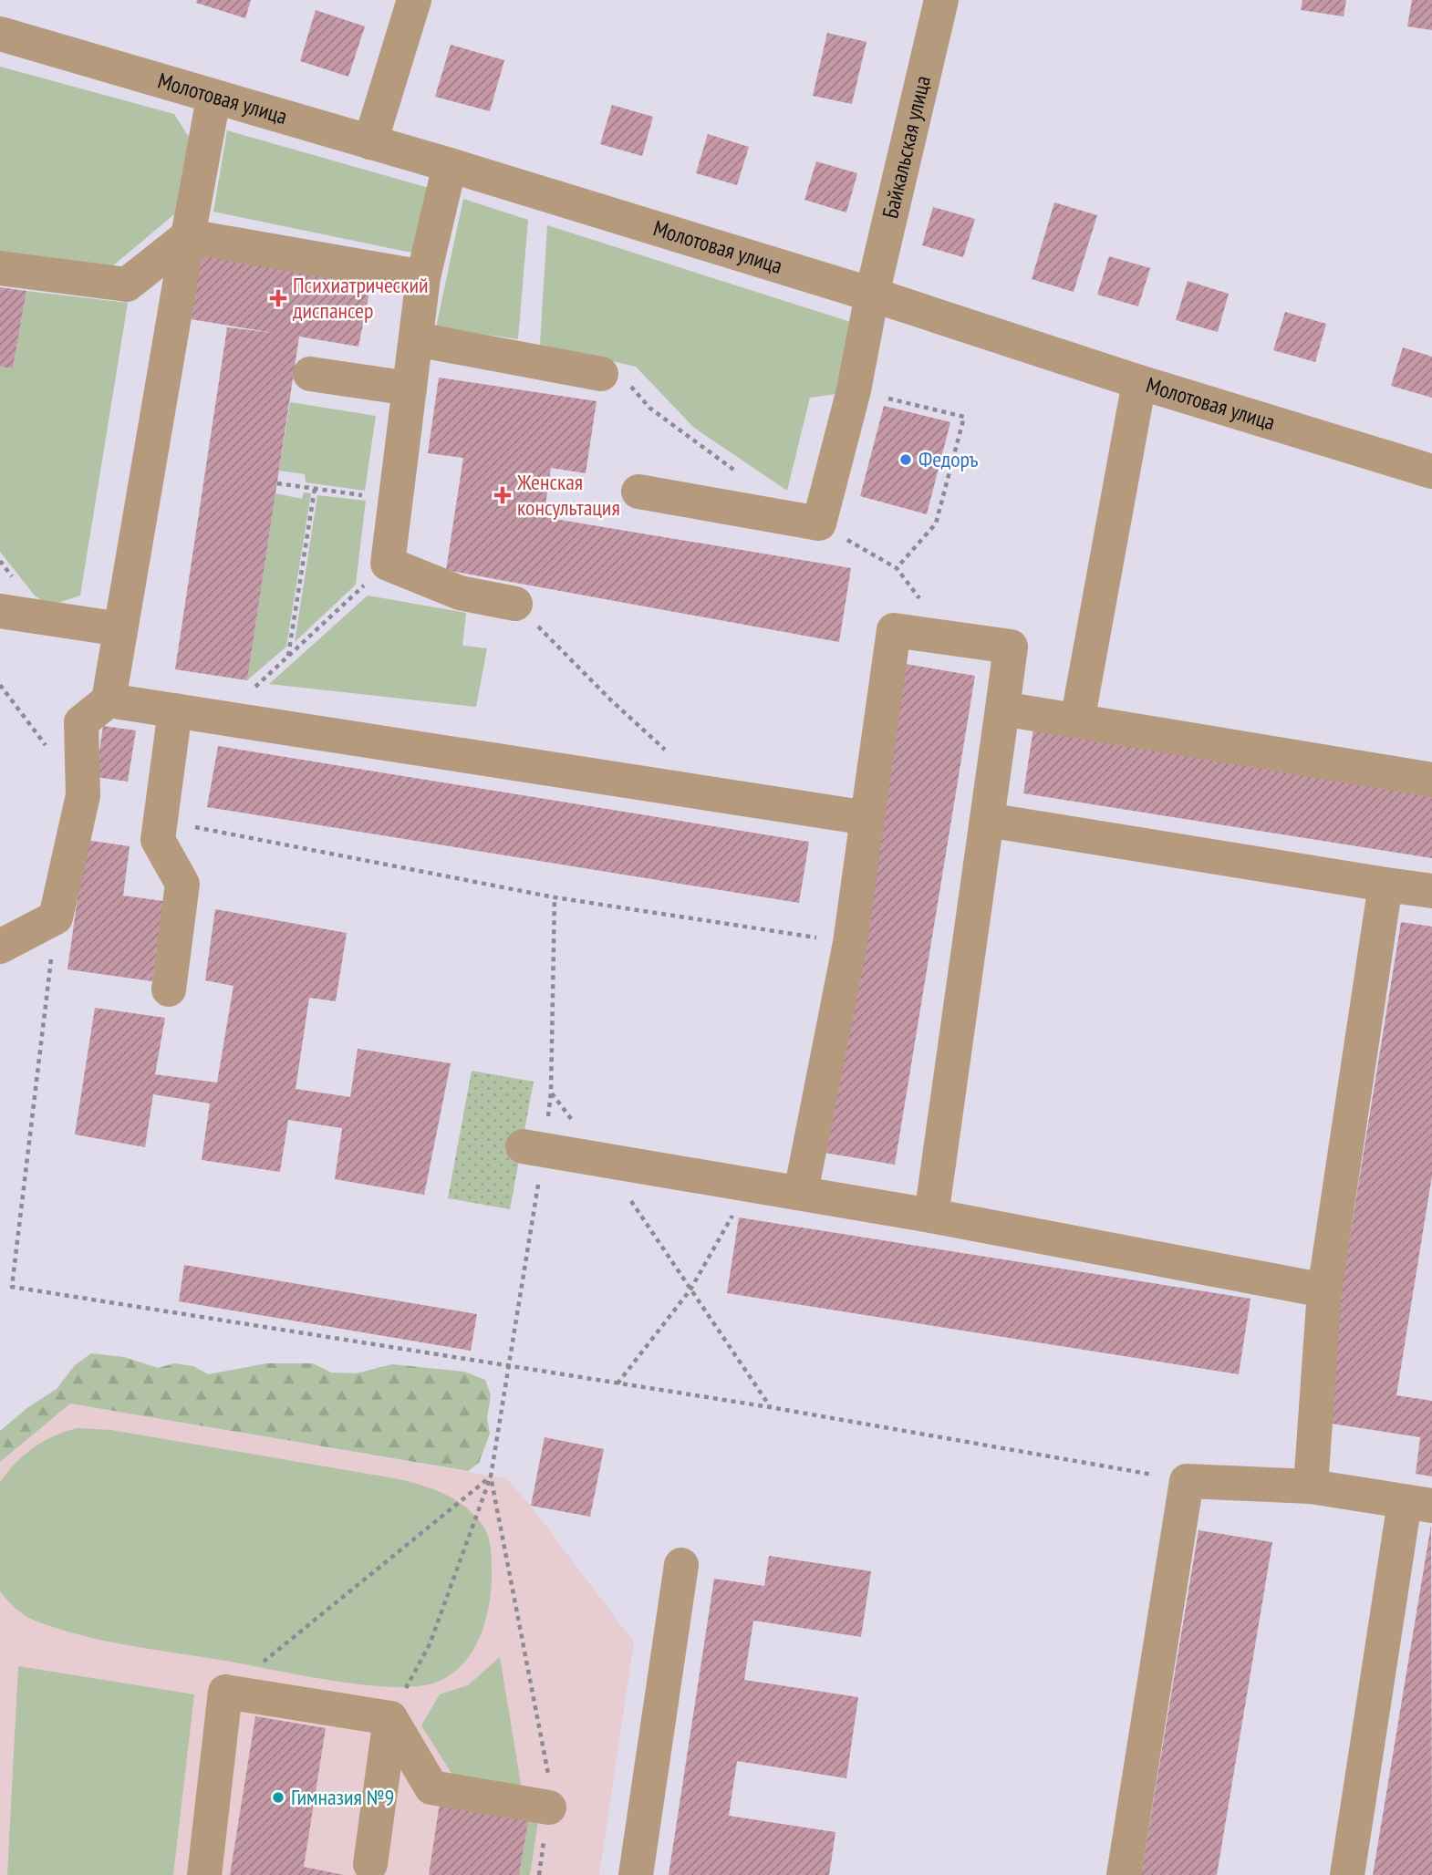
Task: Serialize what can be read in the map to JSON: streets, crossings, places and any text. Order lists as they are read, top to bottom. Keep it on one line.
{"streets":{"street":["Молотовая улица","Байкальская улица"]},"crossings":[["Молотовая улица","Байкальская улица"]],"places":{"health":["Психиатрический диспансер","Женская консультация"],"other":["Федоръ","Гимназия №9"]}}
